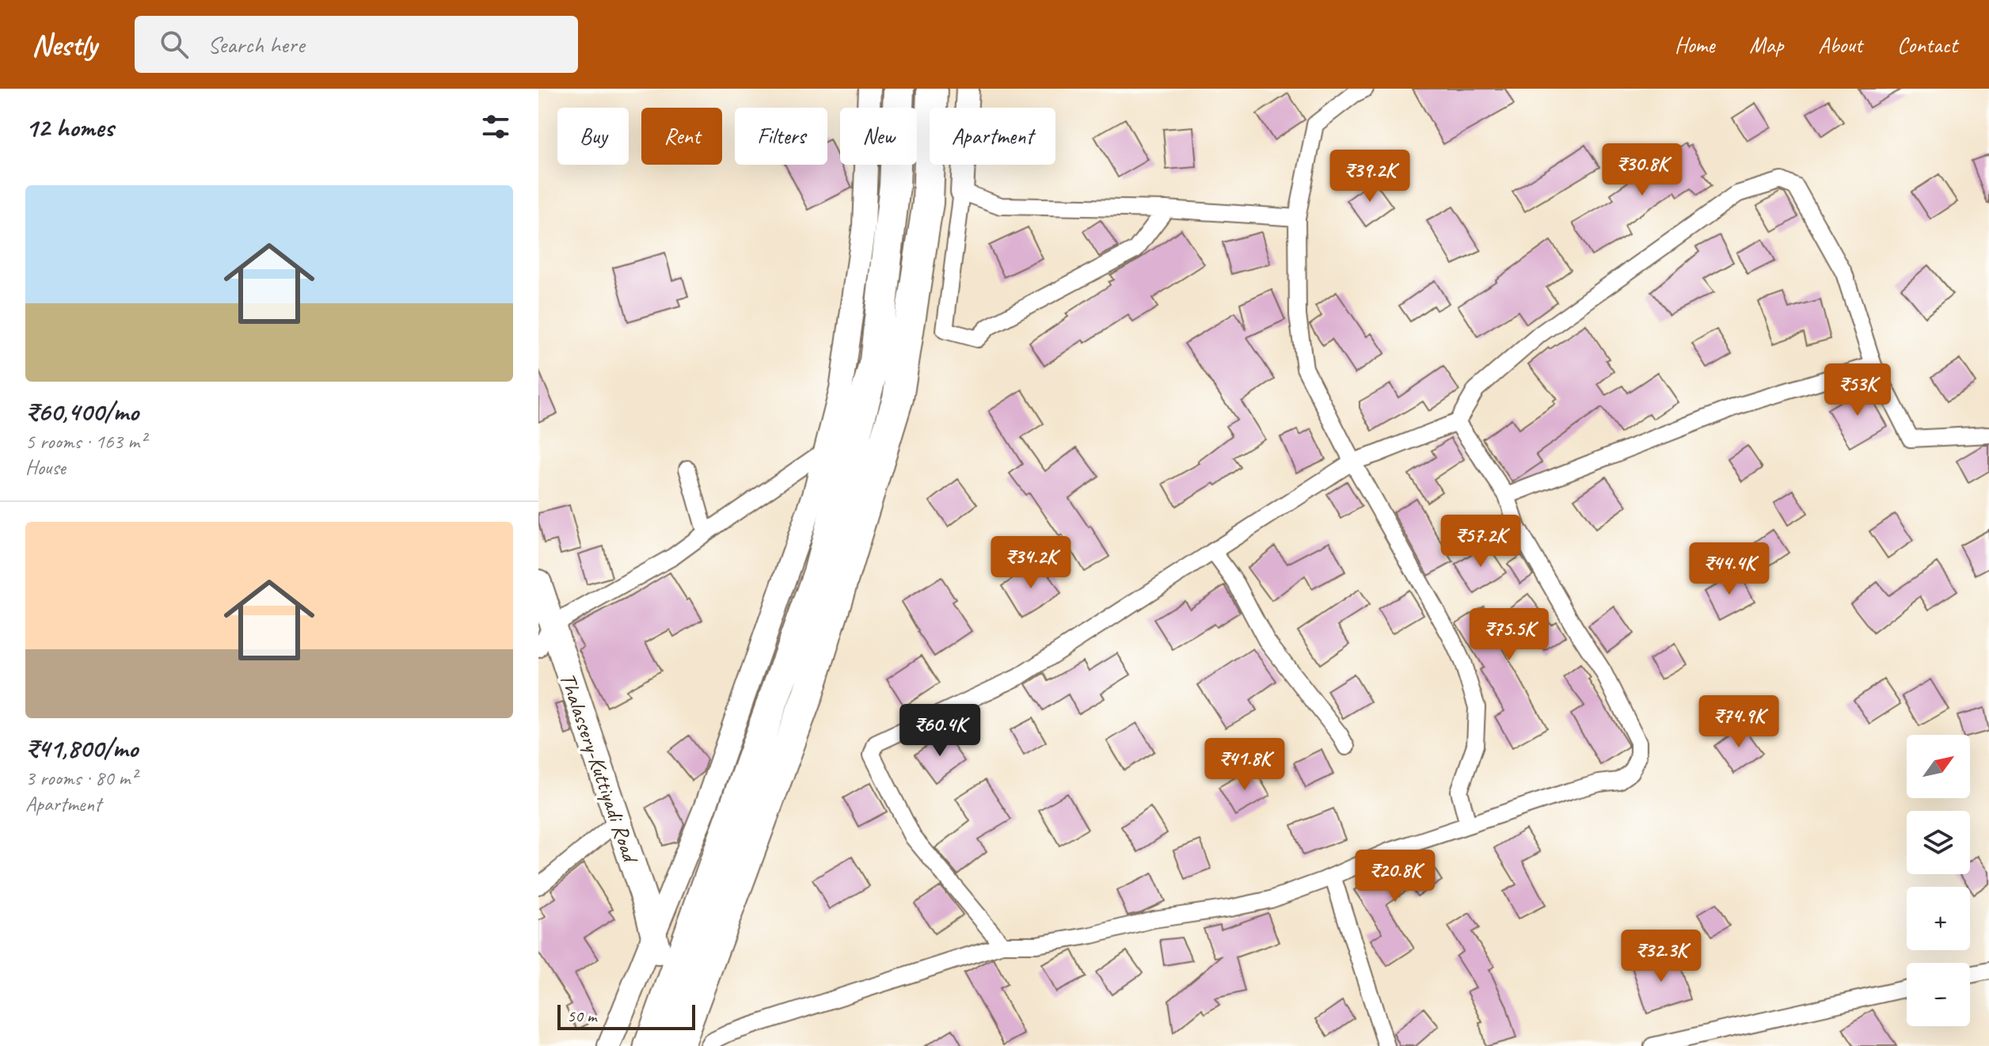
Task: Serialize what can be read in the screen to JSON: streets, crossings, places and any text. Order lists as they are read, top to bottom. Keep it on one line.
{"streets":{"main road":["Thalassery-Kuttiyadi Road"]},"scale_bar":"50 m","north":"top right","page":{"header":"Nestly","search":"Search here","nav":["Home","Map","About","Contact"],"heading":"12 homes","chip":["Buy","Rent","Filters","New","Apartment"],"price":["₹30.8K","₹39.2K","₹53K","₹57.2K","₹34.2K","₹44.4K","₹75.5K","₹74.9K","₹60.4K","₹41.8K","₹20.8K","₹32.3K"],"list":[{"name":"₹60,400/mo","note":"5 rooms · 163 m² · House"},{"name":"₹41,800/mo","note":"3 rooms · 80 m² · Apartment"}],"map_buttons":["+","−"],"scale":"50 m"}}
